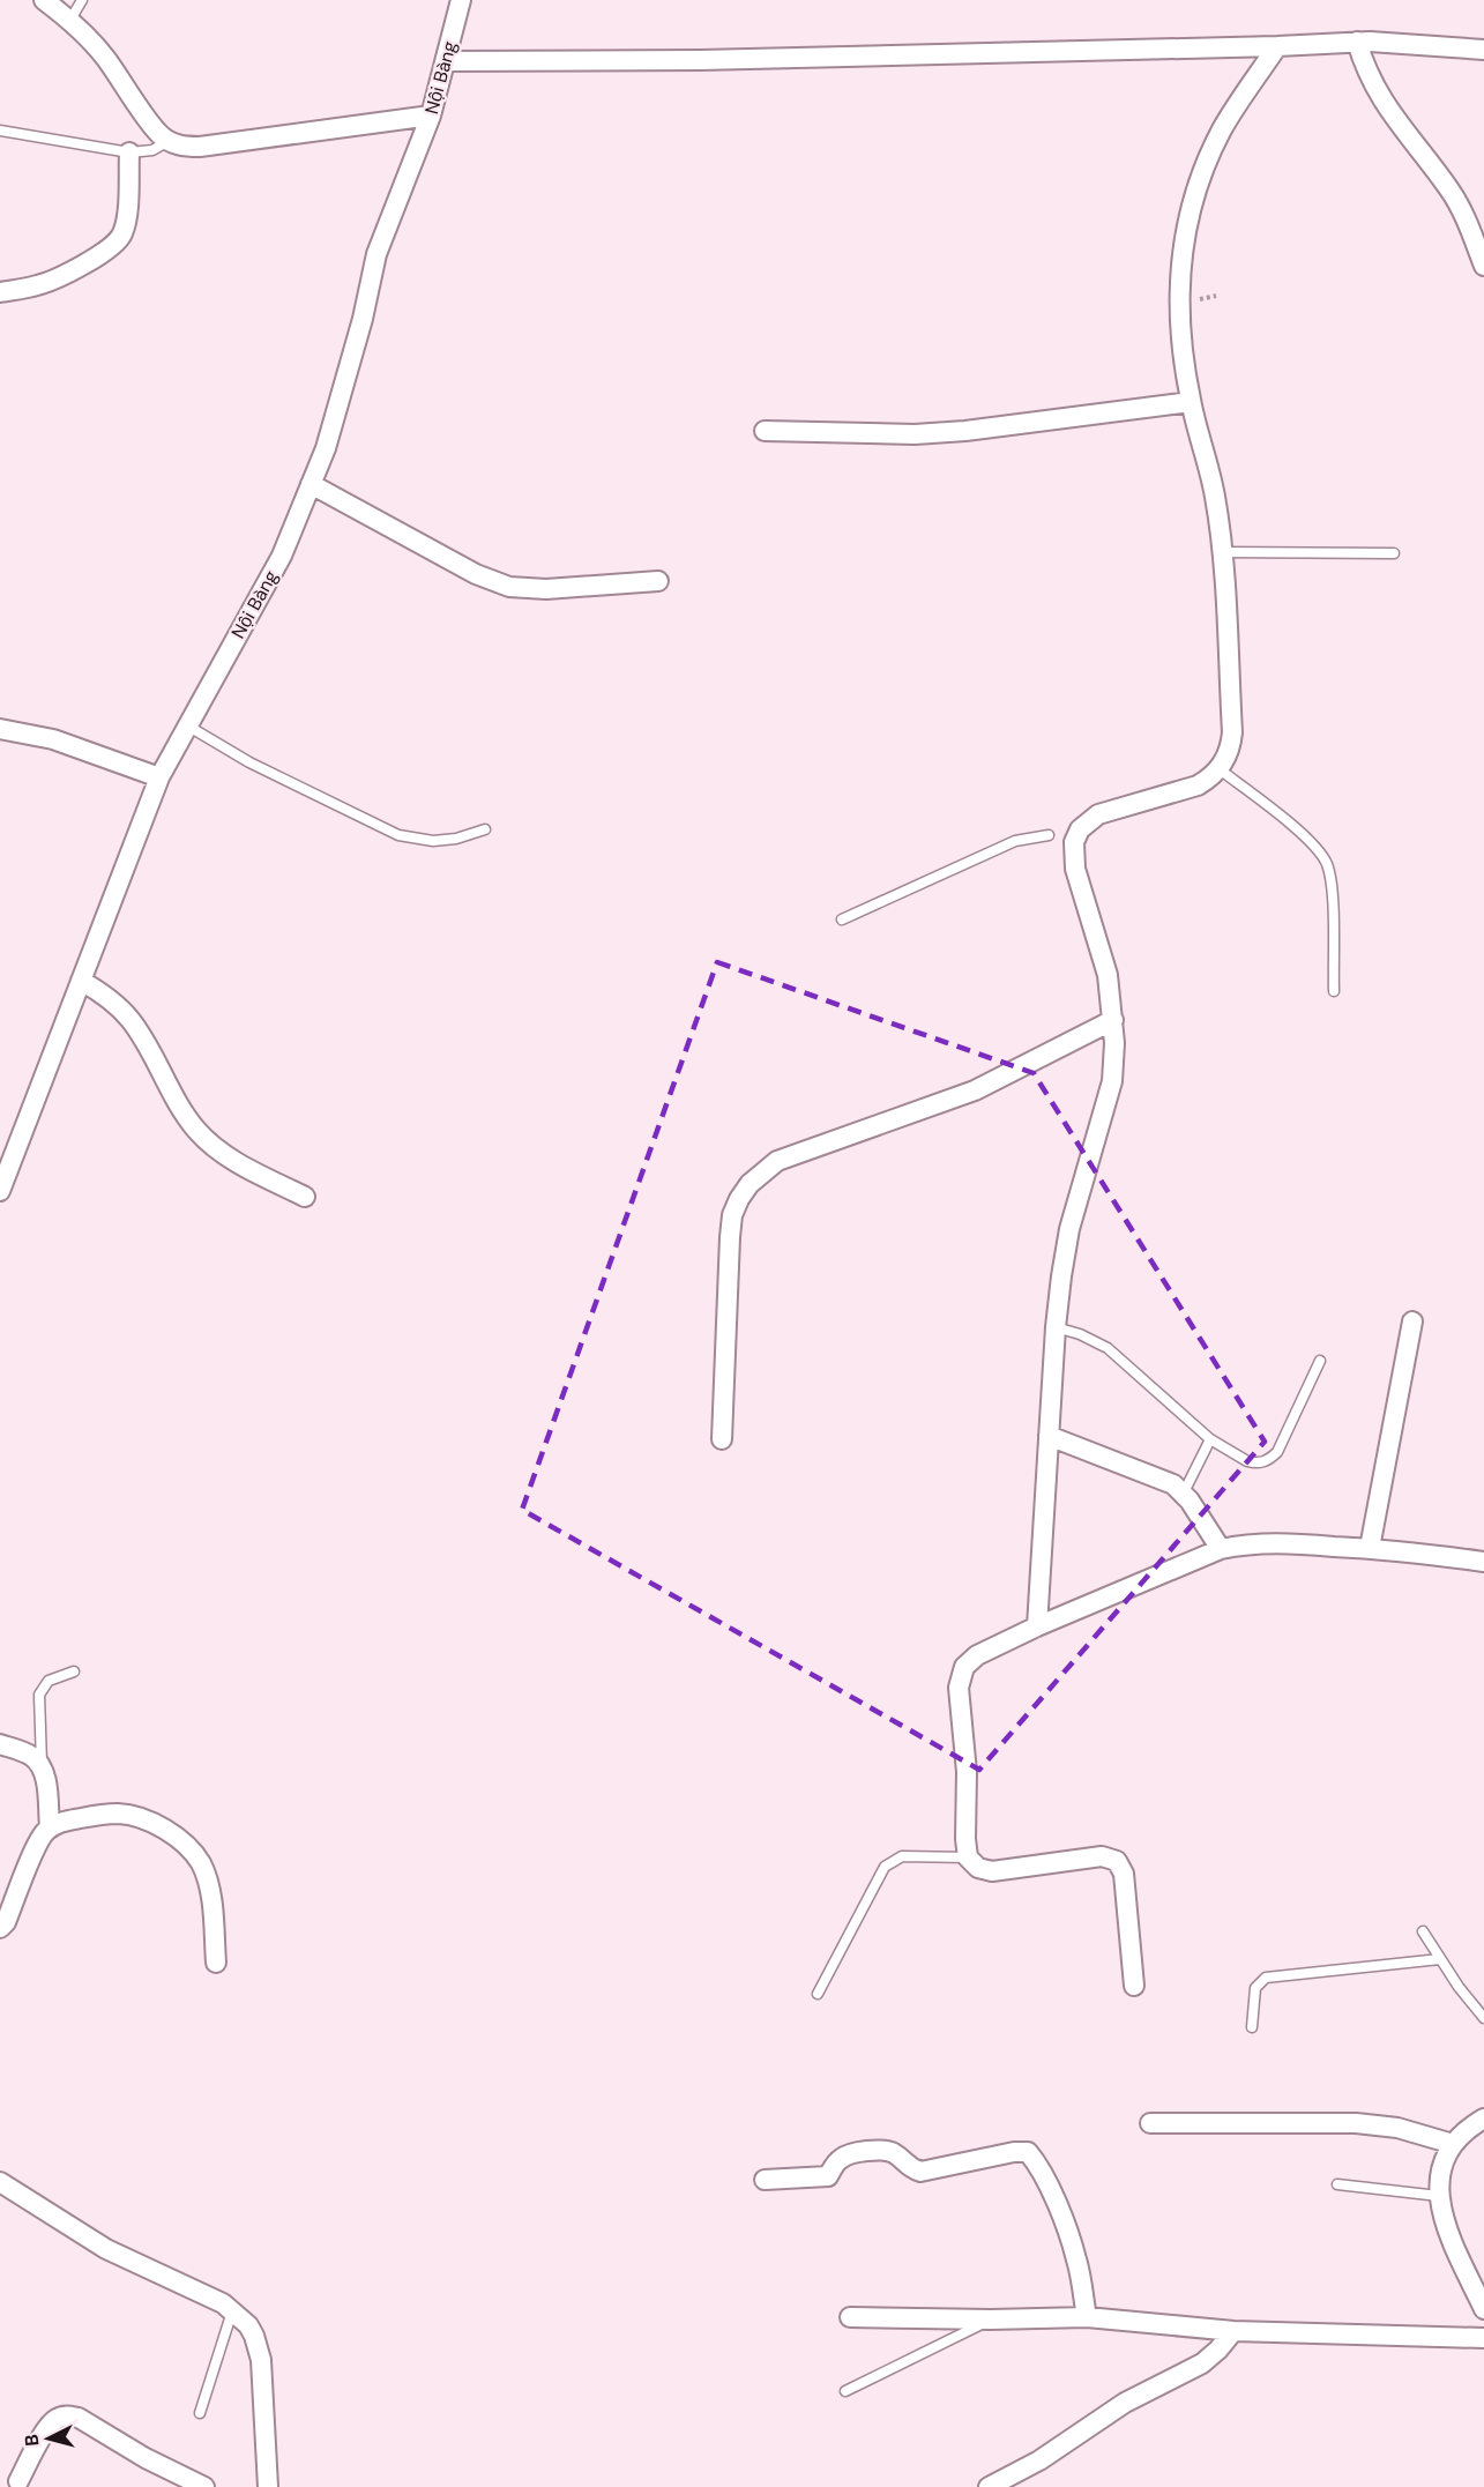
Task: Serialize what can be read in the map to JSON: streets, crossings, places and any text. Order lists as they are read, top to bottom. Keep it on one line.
{"streets":{"street":["Nội Bàng"]},"north":"left"}
